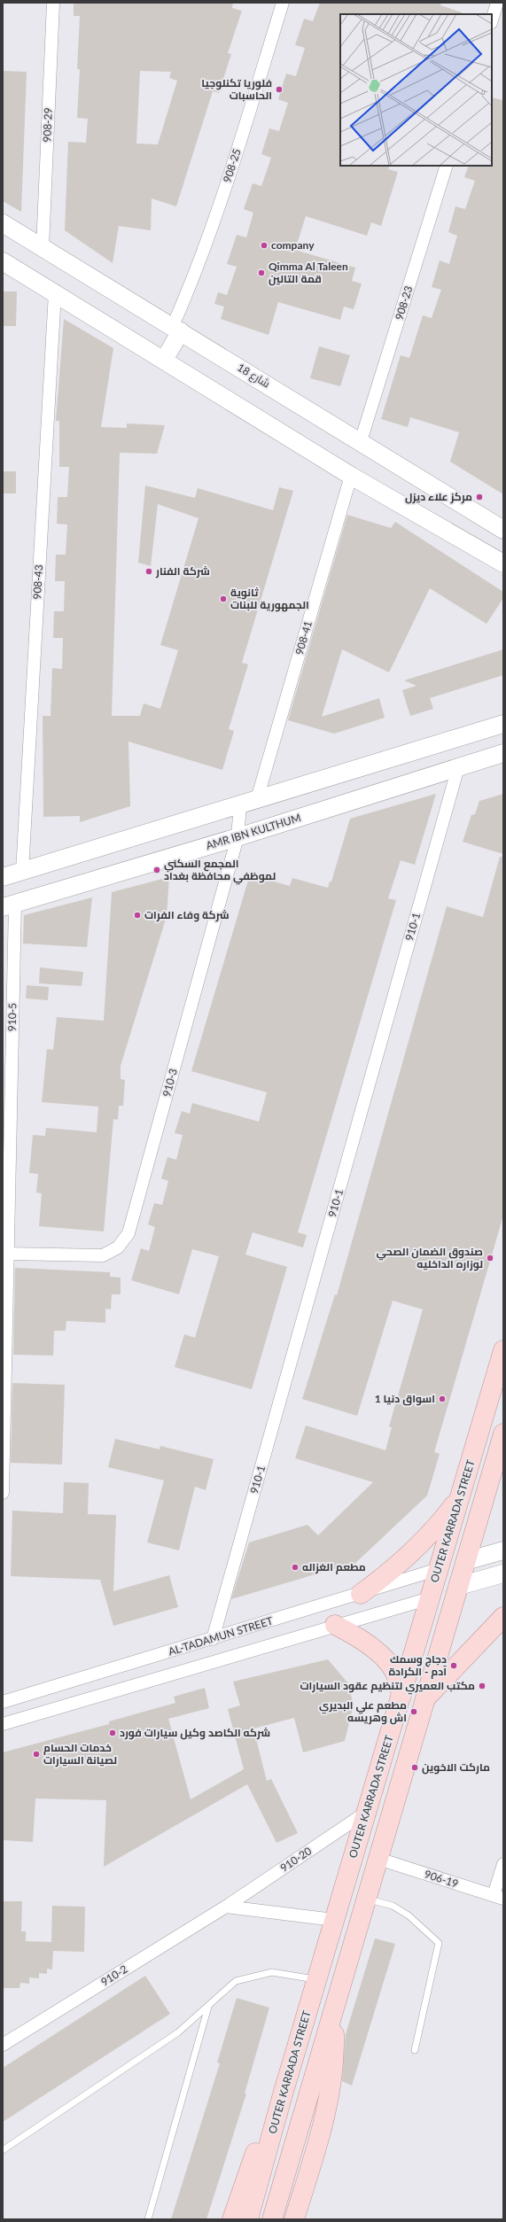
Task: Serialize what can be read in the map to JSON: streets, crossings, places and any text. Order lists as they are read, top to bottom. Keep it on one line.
{"streets":{"main road":["OUTER KARRADA STREET"],"street":["908-29","908-25","908-23","شارع 18","908-43","908-41","AMR IBN KULTHUM","910-1","910-5","910-3","AL-TADAMUN STREET","910-20","906-19","910-2"]},"crossings":[["908-29","شارع 18"],["908-25","شارع 18"],["908-23","شارع 18"],["AMR IBN KULTHUM","910-1"],["AMR IBN KULTHUM","910-5"],["AMR IBN KULTHUM","910-3"],["910-1","AL-TADAMUN STREET"],["910-5","910-3"],["OUTER KARRADA STREET","AL-TADAMUN STREET"],["OUTER KARRADA STREET","910-20"],["910-20","910-2"]],"places":["فلوريا تكنلوجيا الحاسبات","company","Qimma Al Taleen قمة التالين","مركز علاء ديزل","شركة الفنار","ثانوية الجمهورية للبنات","المجمع السكني لموظفي محافظة بغداد","شركة وفاء الفرات","صندوق الضمان الصحي لوزاره الداخليه","اسواق دنيا 1","مطعم الغزاله","دجاج وسمك آدم - الكرادة","مكتب العميري لتنظيم عقود السيارات","مطعم علي البديري اش وهريسه","شركه الكاصد وكيل سيارات فورد","خدمات الحسام لصيانة السيارات","ماركت الاخوين"]}
